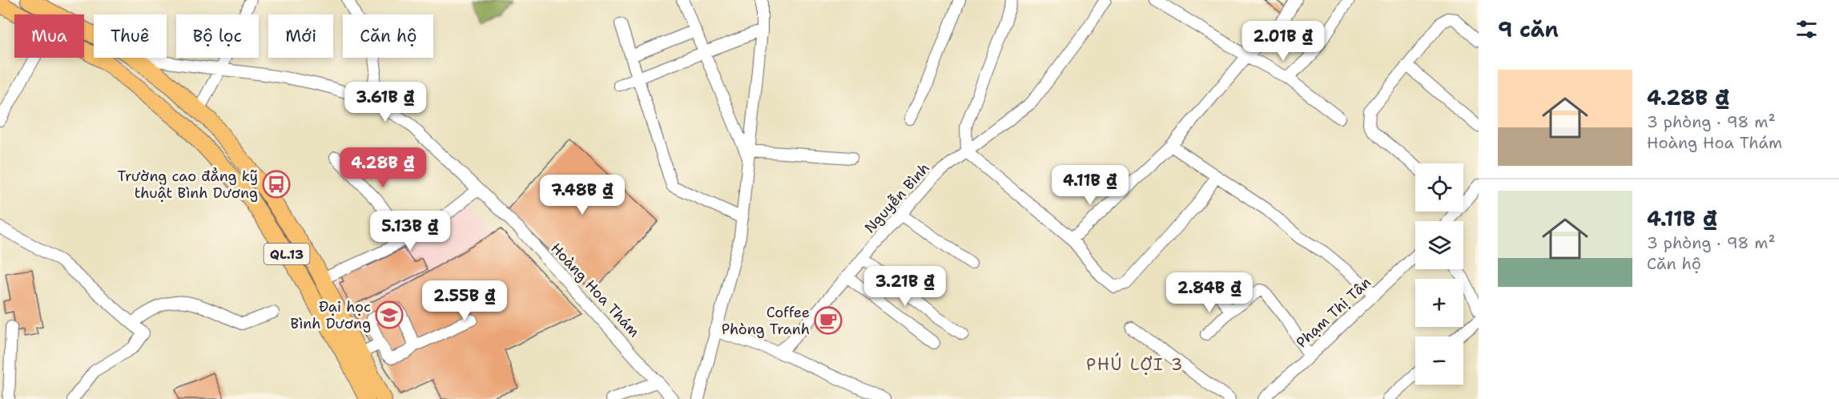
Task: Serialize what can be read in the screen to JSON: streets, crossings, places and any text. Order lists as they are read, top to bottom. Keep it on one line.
{"streets":{"highway":["QL.13"],"street":["Nguyễn Bình","Hoàng Hoa Thám","Phạm Thị Tân"]},"districts":["PHÚ LỢI 3"],"places":{"bus stop":["Trường cao đẳng kỹ thuật Bình Dương"],"school or university":["Đại học Bình Dương"],"cafe":["Coffee Phòng Tranh"]},"page":{"heading":"9 căn","chip":["Mua","Thuê","Bộ lọc","Mới","Căn hộ"],"price":["2.01B ₫","3.61B ₫","4.28B ₫","4.11B ₫","7.48B ₫","5.13B ₫","3.21B ₫","2.84B ₫","2.55B ₫"],"list":[{"name":"4.28B ₫","note":"3 phòng · 98 m² · Hoàng Hoa Thám"},{"name":"4.11B ₫","note":"3 phòng · 98 m² · Căn hộ"}],"map_buttons":["+","−"]}}
